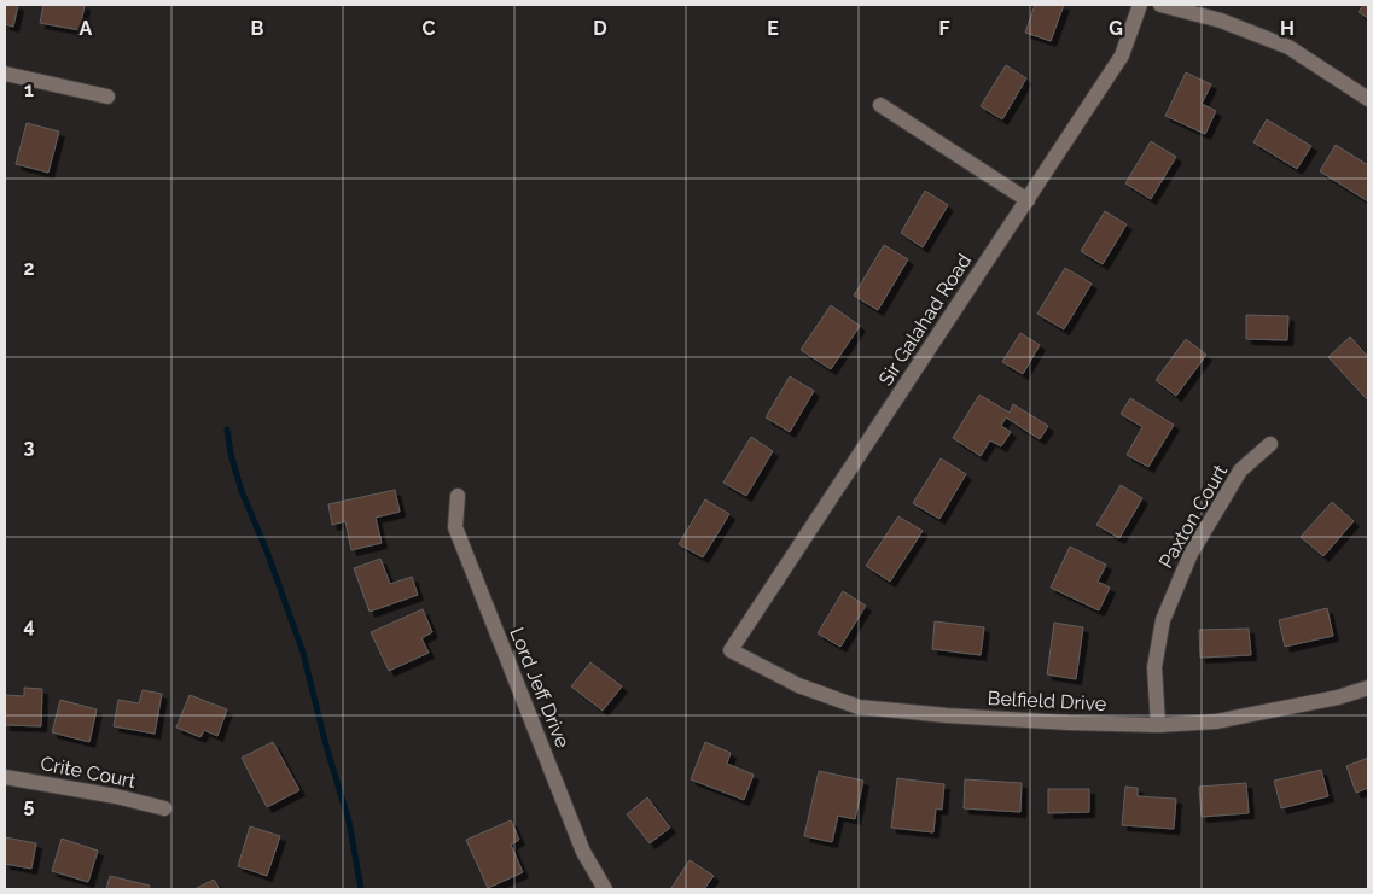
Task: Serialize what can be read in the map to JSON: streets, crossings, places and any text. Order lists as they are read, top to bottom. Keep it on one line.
{"streets":{"street":["Sir Galahad Road","Paxton Court","Lord Jeff Drive","Belfield Drive","Crite Court"]},"crossings":[["Sir Galahad Road","Belfield Drive"],["Paxton Court","Belfield Drive"]],"grid":{"columns":["A","B","C","D","E","F","G","H"],"rows":["1","2","3","4","5"]}}
